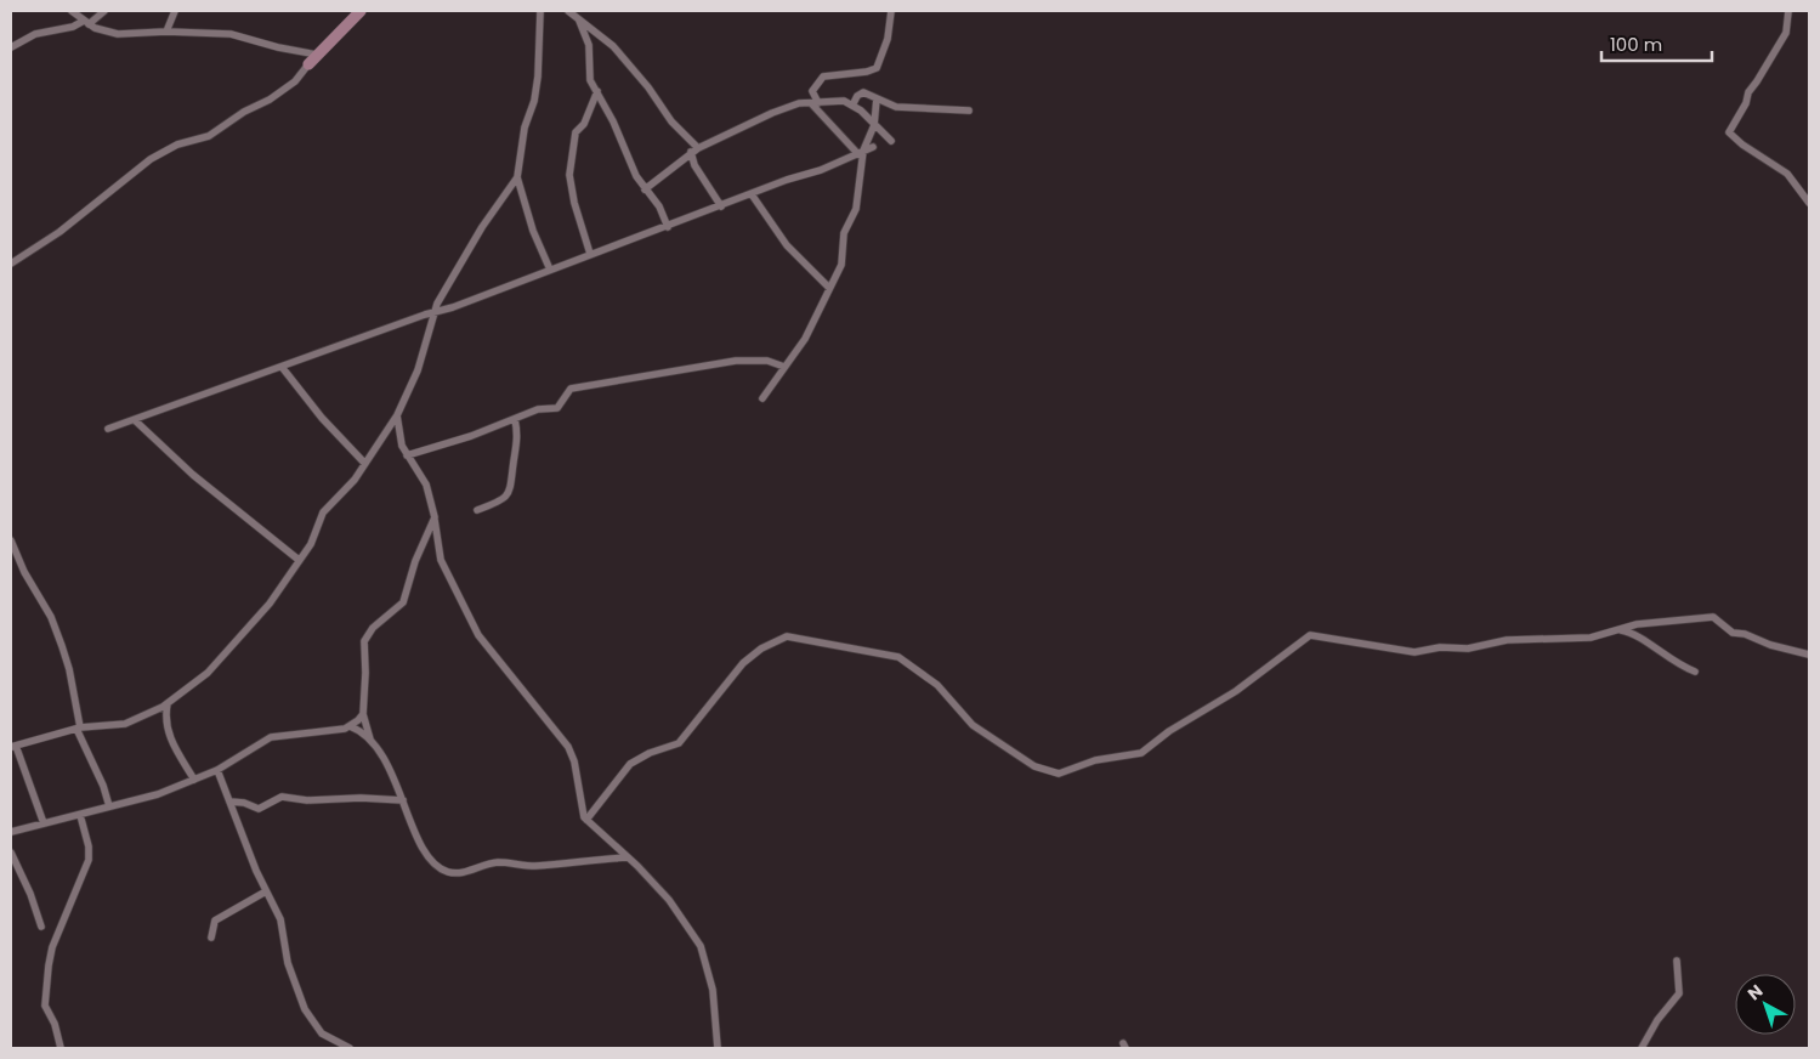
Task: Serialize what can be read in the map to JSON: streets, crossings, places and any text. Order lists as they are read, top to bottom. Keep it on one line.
{"scale_bar":"100 m","north":"top left"}
